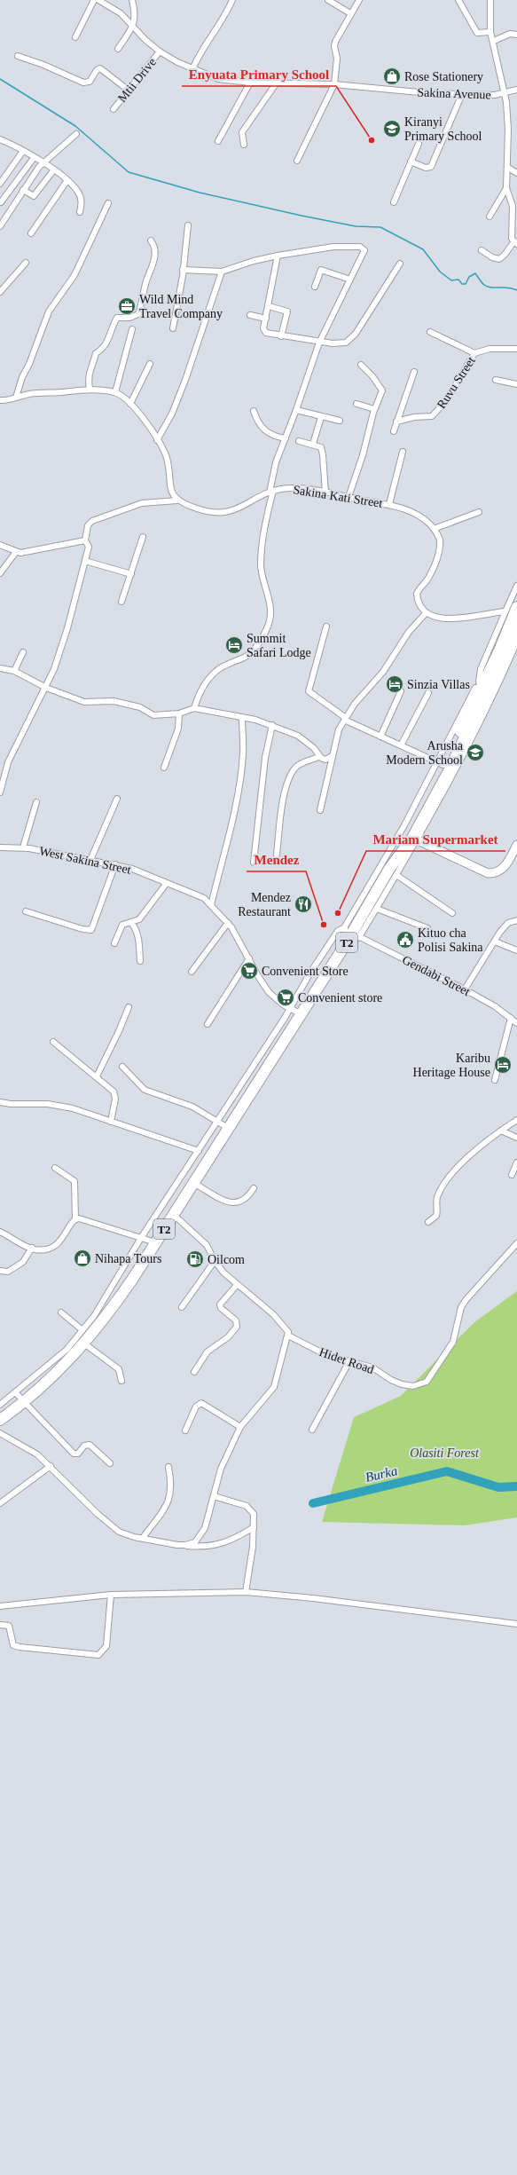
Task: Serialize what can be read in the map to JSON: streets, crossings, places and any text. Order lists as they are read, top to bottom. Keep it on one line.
{"streets":{"highway":["T2"],"street":["Mtii Drive","Sakina Avenue","Ruvu Street","Sakina Kati Street","West Sakina Street","Gendabi Street","Hidet Road"]},"crossings":[["Mtii Drive","Sakina Avenue"],["West Sakina Street","T2"],["T2","Gendabi Street"]],"water":["Burka"],"parks":["Olasiti Forest"],"places":{"shop":["Rose Stationery","Nihapa Tours"],"school or university":["Kiranyi Primary School","Arusha Modern School"],"other":["Enyuata Primary School","Mariam Supermarket","Mendez"],"office":["Wild Mind Travel Company"],"hotel":["Summit Safari Lodge","Sinzia Villas","Karibu Heritage House"],"restaurant":["Mendez Restaurant"],"public building":["Kituo cha Polisi Sakina"],"supermarket":["Convenient Store","Convenient store"],"fuel station":["Oilcom"]}}
